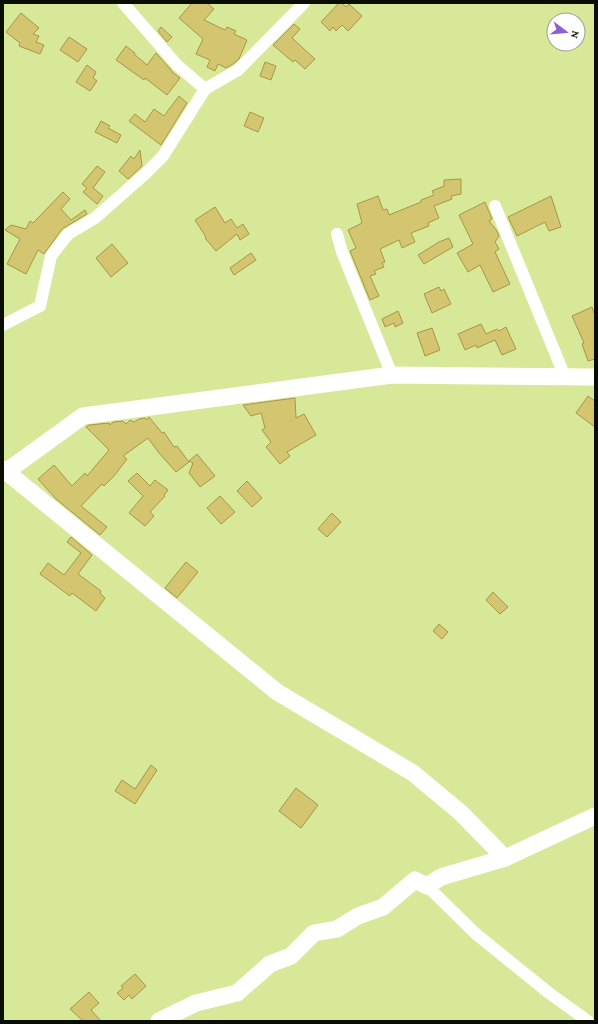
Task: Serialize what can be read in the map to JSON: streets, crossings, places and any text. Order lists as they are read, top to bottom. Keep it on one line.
{"north":"right"}
